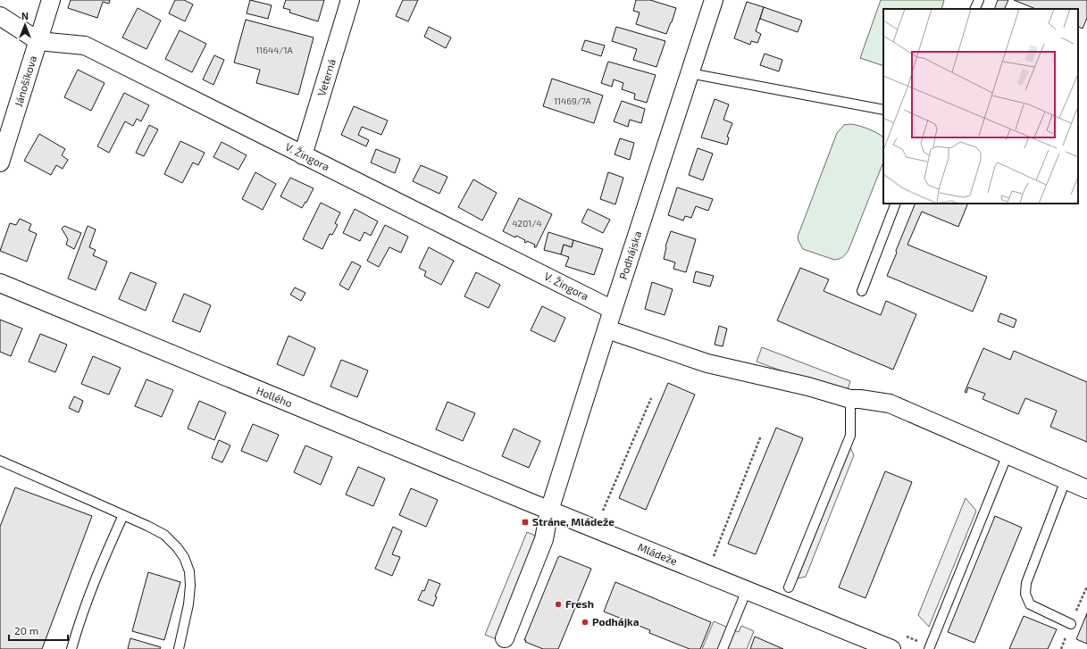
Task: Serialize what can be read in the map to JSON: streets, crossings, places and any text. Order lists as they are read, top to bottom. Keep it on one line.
{"streets":{"street":["Veterná","Jánošíkova","V. Žingora","Podhájska","Hollého","Mládeže"]},"crossings":[["Veterná","V. Žingora"],["Jánošíkova","V. Žingora"],["V. Žingora","Podhájska"],["Podhájska","Hollého"],["Podhájska","Mládeže"],["Hollého","Mládeže"]],"places":{"transit":["Stráne, Mládeže"],"other":["Fresh","Podhájka"]},"house_numbers":["11644/1A","11469/7A","4201/4"],"scale_bar":"20 m","north":"top"}
